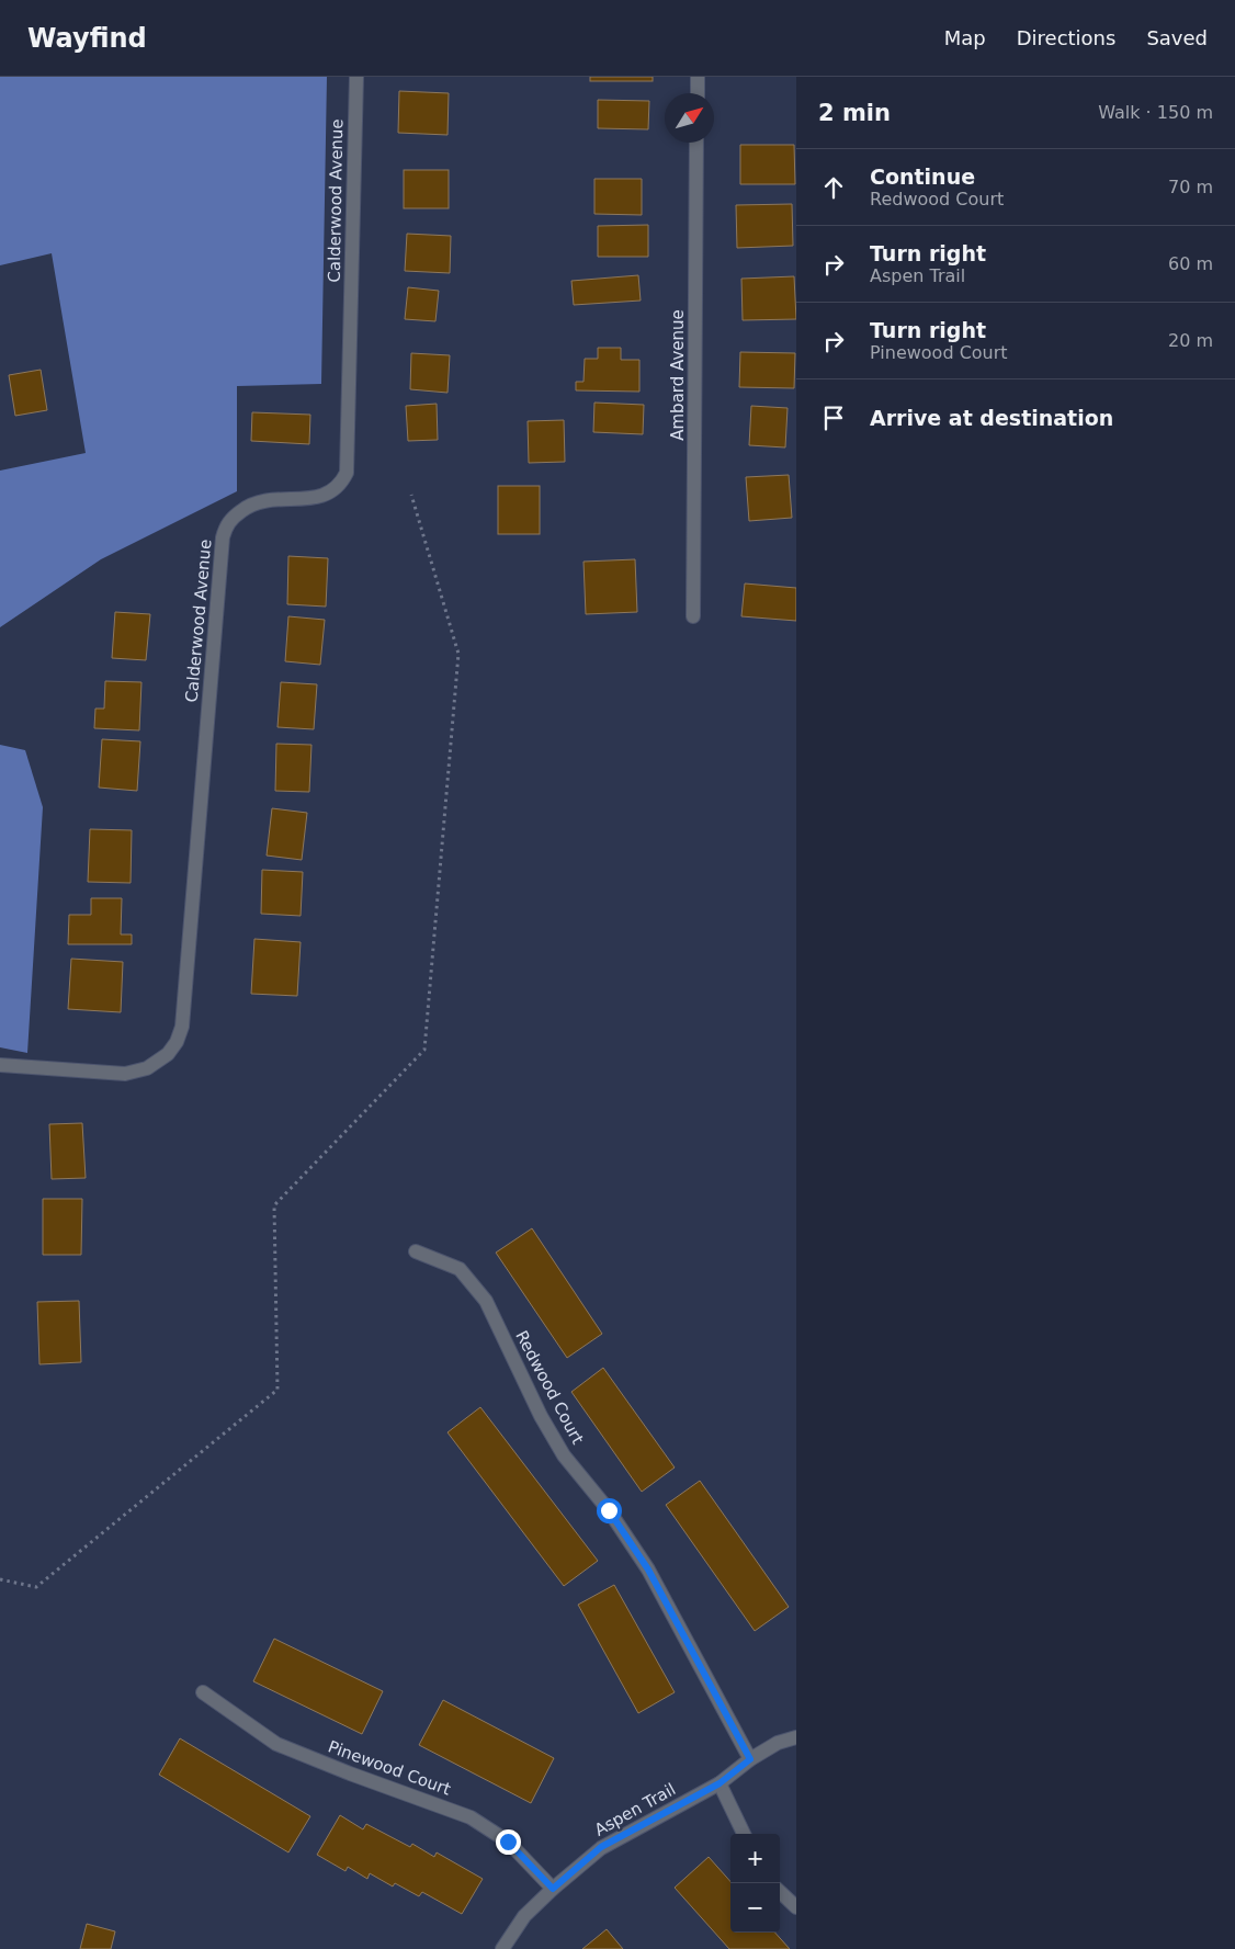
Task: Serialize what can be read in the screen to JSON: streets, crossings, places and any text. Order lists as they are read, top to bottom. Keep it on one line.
{"streets":{"street":["Calderwood Avenue","Ambard Avenue","Redwood Court","Pinewood Court","Aspen Trail"]},"crossings":[["Redwood Court","Aspen Trail"],["Pinewood Court","Aspen Trail"]],"north":"top right","page":{"header":"Wayfind","nav":["Map","Directions","Saved"],"heading":["2 min","Walk · 150 m"],"list":[["Continue","Redwood Court","70 m"],["Turn right","Aspen Trail","60 m"],["Turn right","Pinewood Court","20 m"],"Arrive at destination"],"map_buttons":["+","−"]}}
